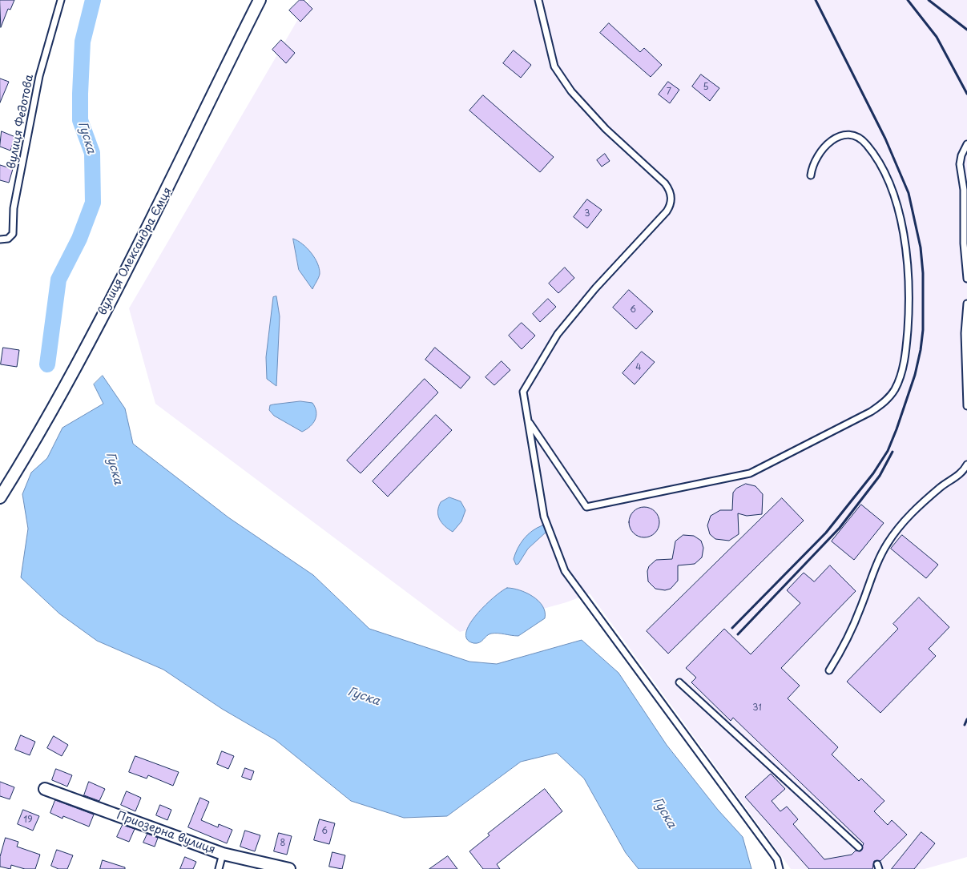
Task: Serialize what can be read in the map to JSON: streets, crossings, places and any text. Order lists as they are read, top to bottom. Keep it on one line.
{"streets":{"street":["вулиця Олександра Ємця","Приозерна вулиця"],"lane":["вулиця Федотова"]},"water":["Гуска"],"house_numbers":["5","7","3","6","4","31","19","6","8"]}
